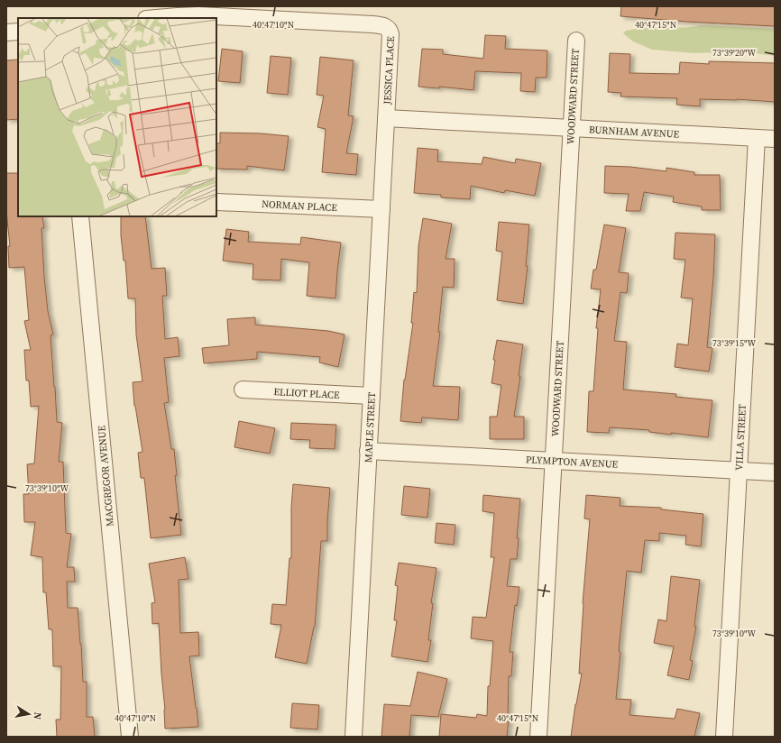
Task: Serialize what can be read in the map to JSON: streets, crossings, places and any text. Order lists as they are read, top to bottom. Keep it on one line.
{"streets":{"street":["JESSICA PLACE","WOODWARD STREET","BURNHAM AVENUE","NORMAN PLACE","ELLIOT PLACE","MAPLE STREET","VILLA STREET","PLYMPTON AVENUE","MACGREGOR AVENUE"]},"crossings":[["JESSICA PLACE","BURNHAM AVENUE"],["JESSICA PLACE","MAPLE STREET"],["WOODWARD STREET","BURNHAM AVENUE"],["WOODWARD STREET","PLYMPTON AVENUE"],["BURNHAM AVENUE","MAPLE STREET"],["BURNHAM AVENUE","VILLA STREET"],["NORMAN PLACE","MAPLE STREET"],["ELLIOT PLACE","MAPLE STREET"],["MAPLE STREET","PLYMPTON AVENUE"],["VILLA STREET","PLYMPTON AVENUE"]],"north":"right","coordinates":["40°47'10\"N","40°47'15\"N","73°39'20\"W","73°39'15\"W","73°39'10\"W"]}
